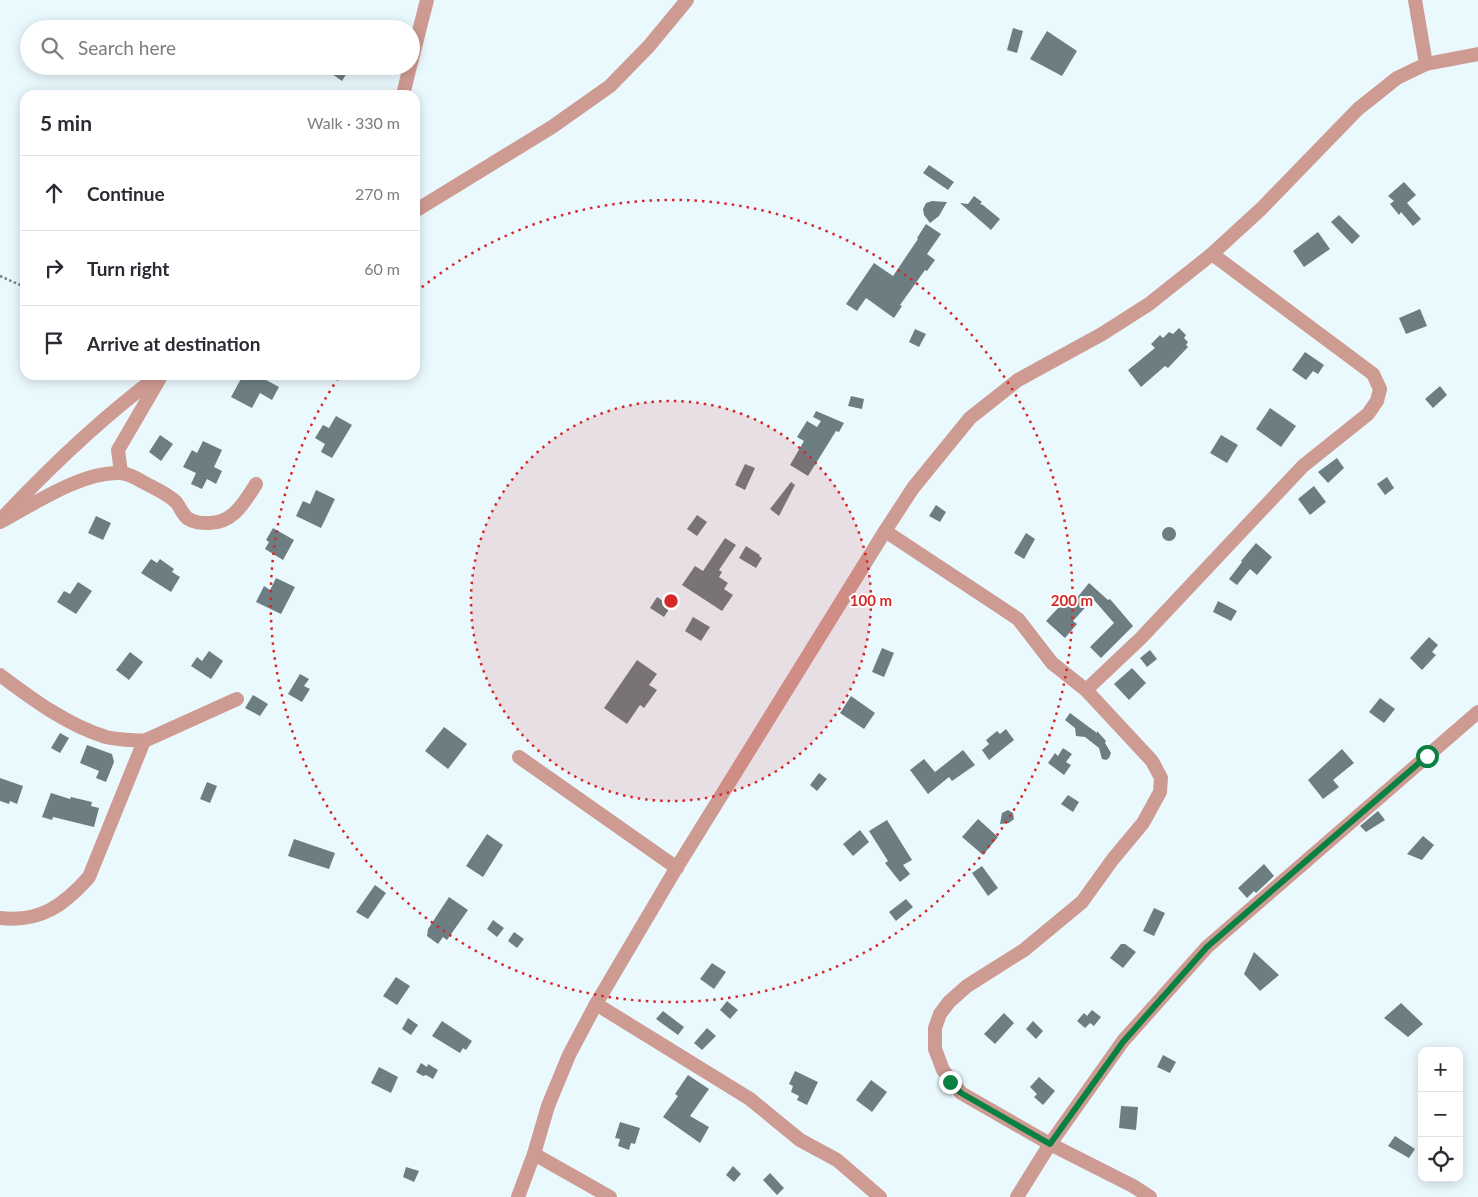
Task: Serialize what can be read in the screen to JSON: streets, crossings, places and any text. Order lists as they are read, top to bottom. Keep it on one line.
{"page":{"search":"Search here","heading":["5 min","Walk · 330 m"],"list":[["Continue","270 m"],["Turn right","60 m"],"Arrive at destination"],"map_buttons":["+","−"]},"rings":["100 m","200 m"]}
